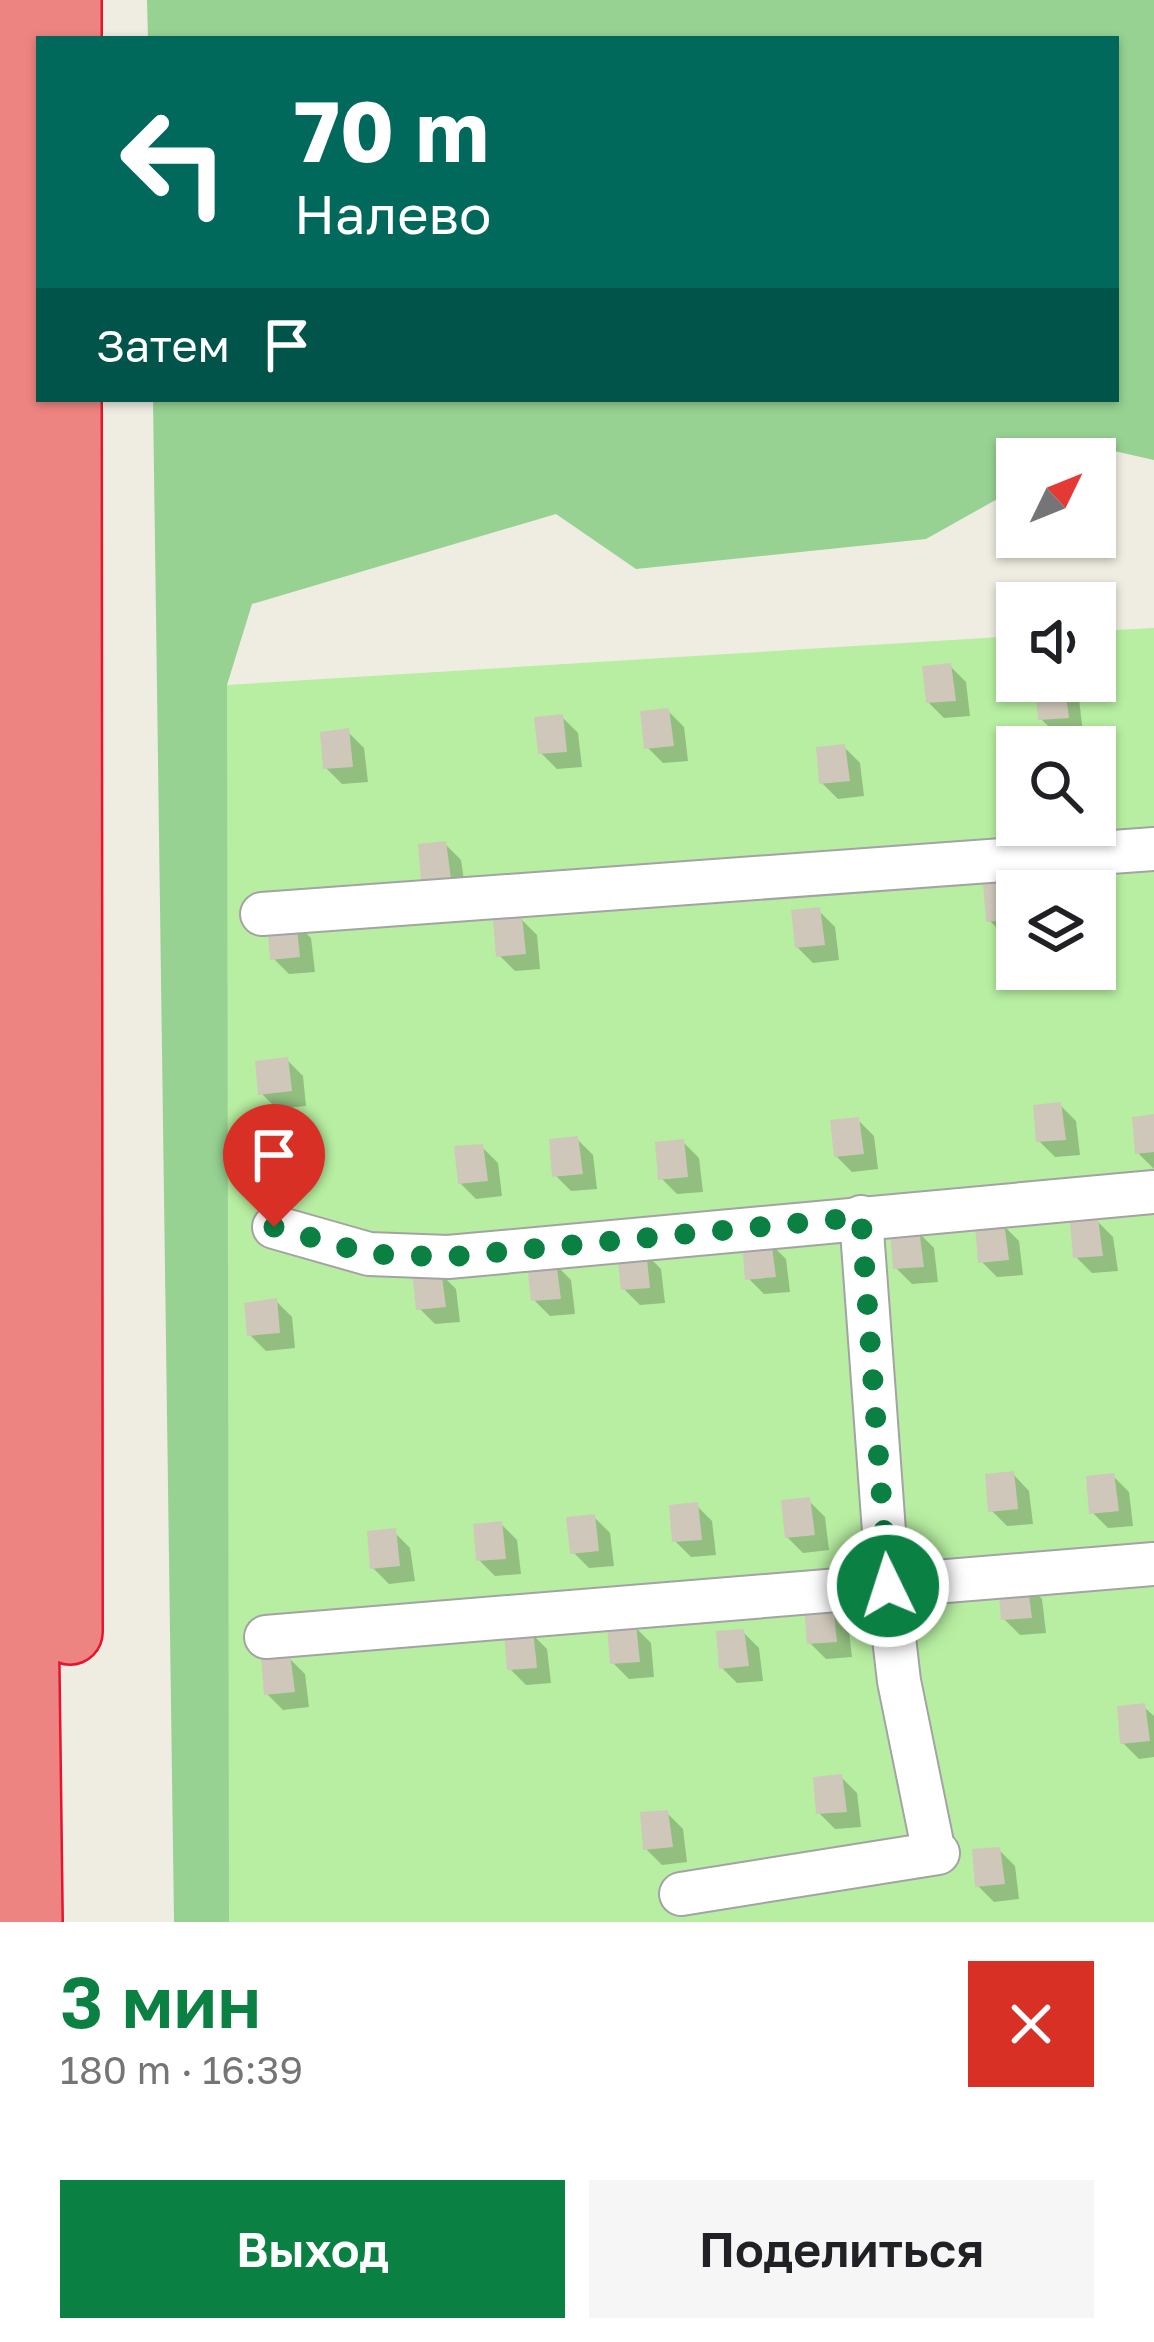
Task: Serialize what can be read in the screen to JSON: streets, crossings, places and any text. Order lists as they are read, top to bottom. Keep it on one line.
{"north":"top right","page":{"turn":["70 m","Налево"],"then":"Затем","heading":["3 мин","180 m · 16:39"],"buttons":["Выход","Поделиться"]}}
